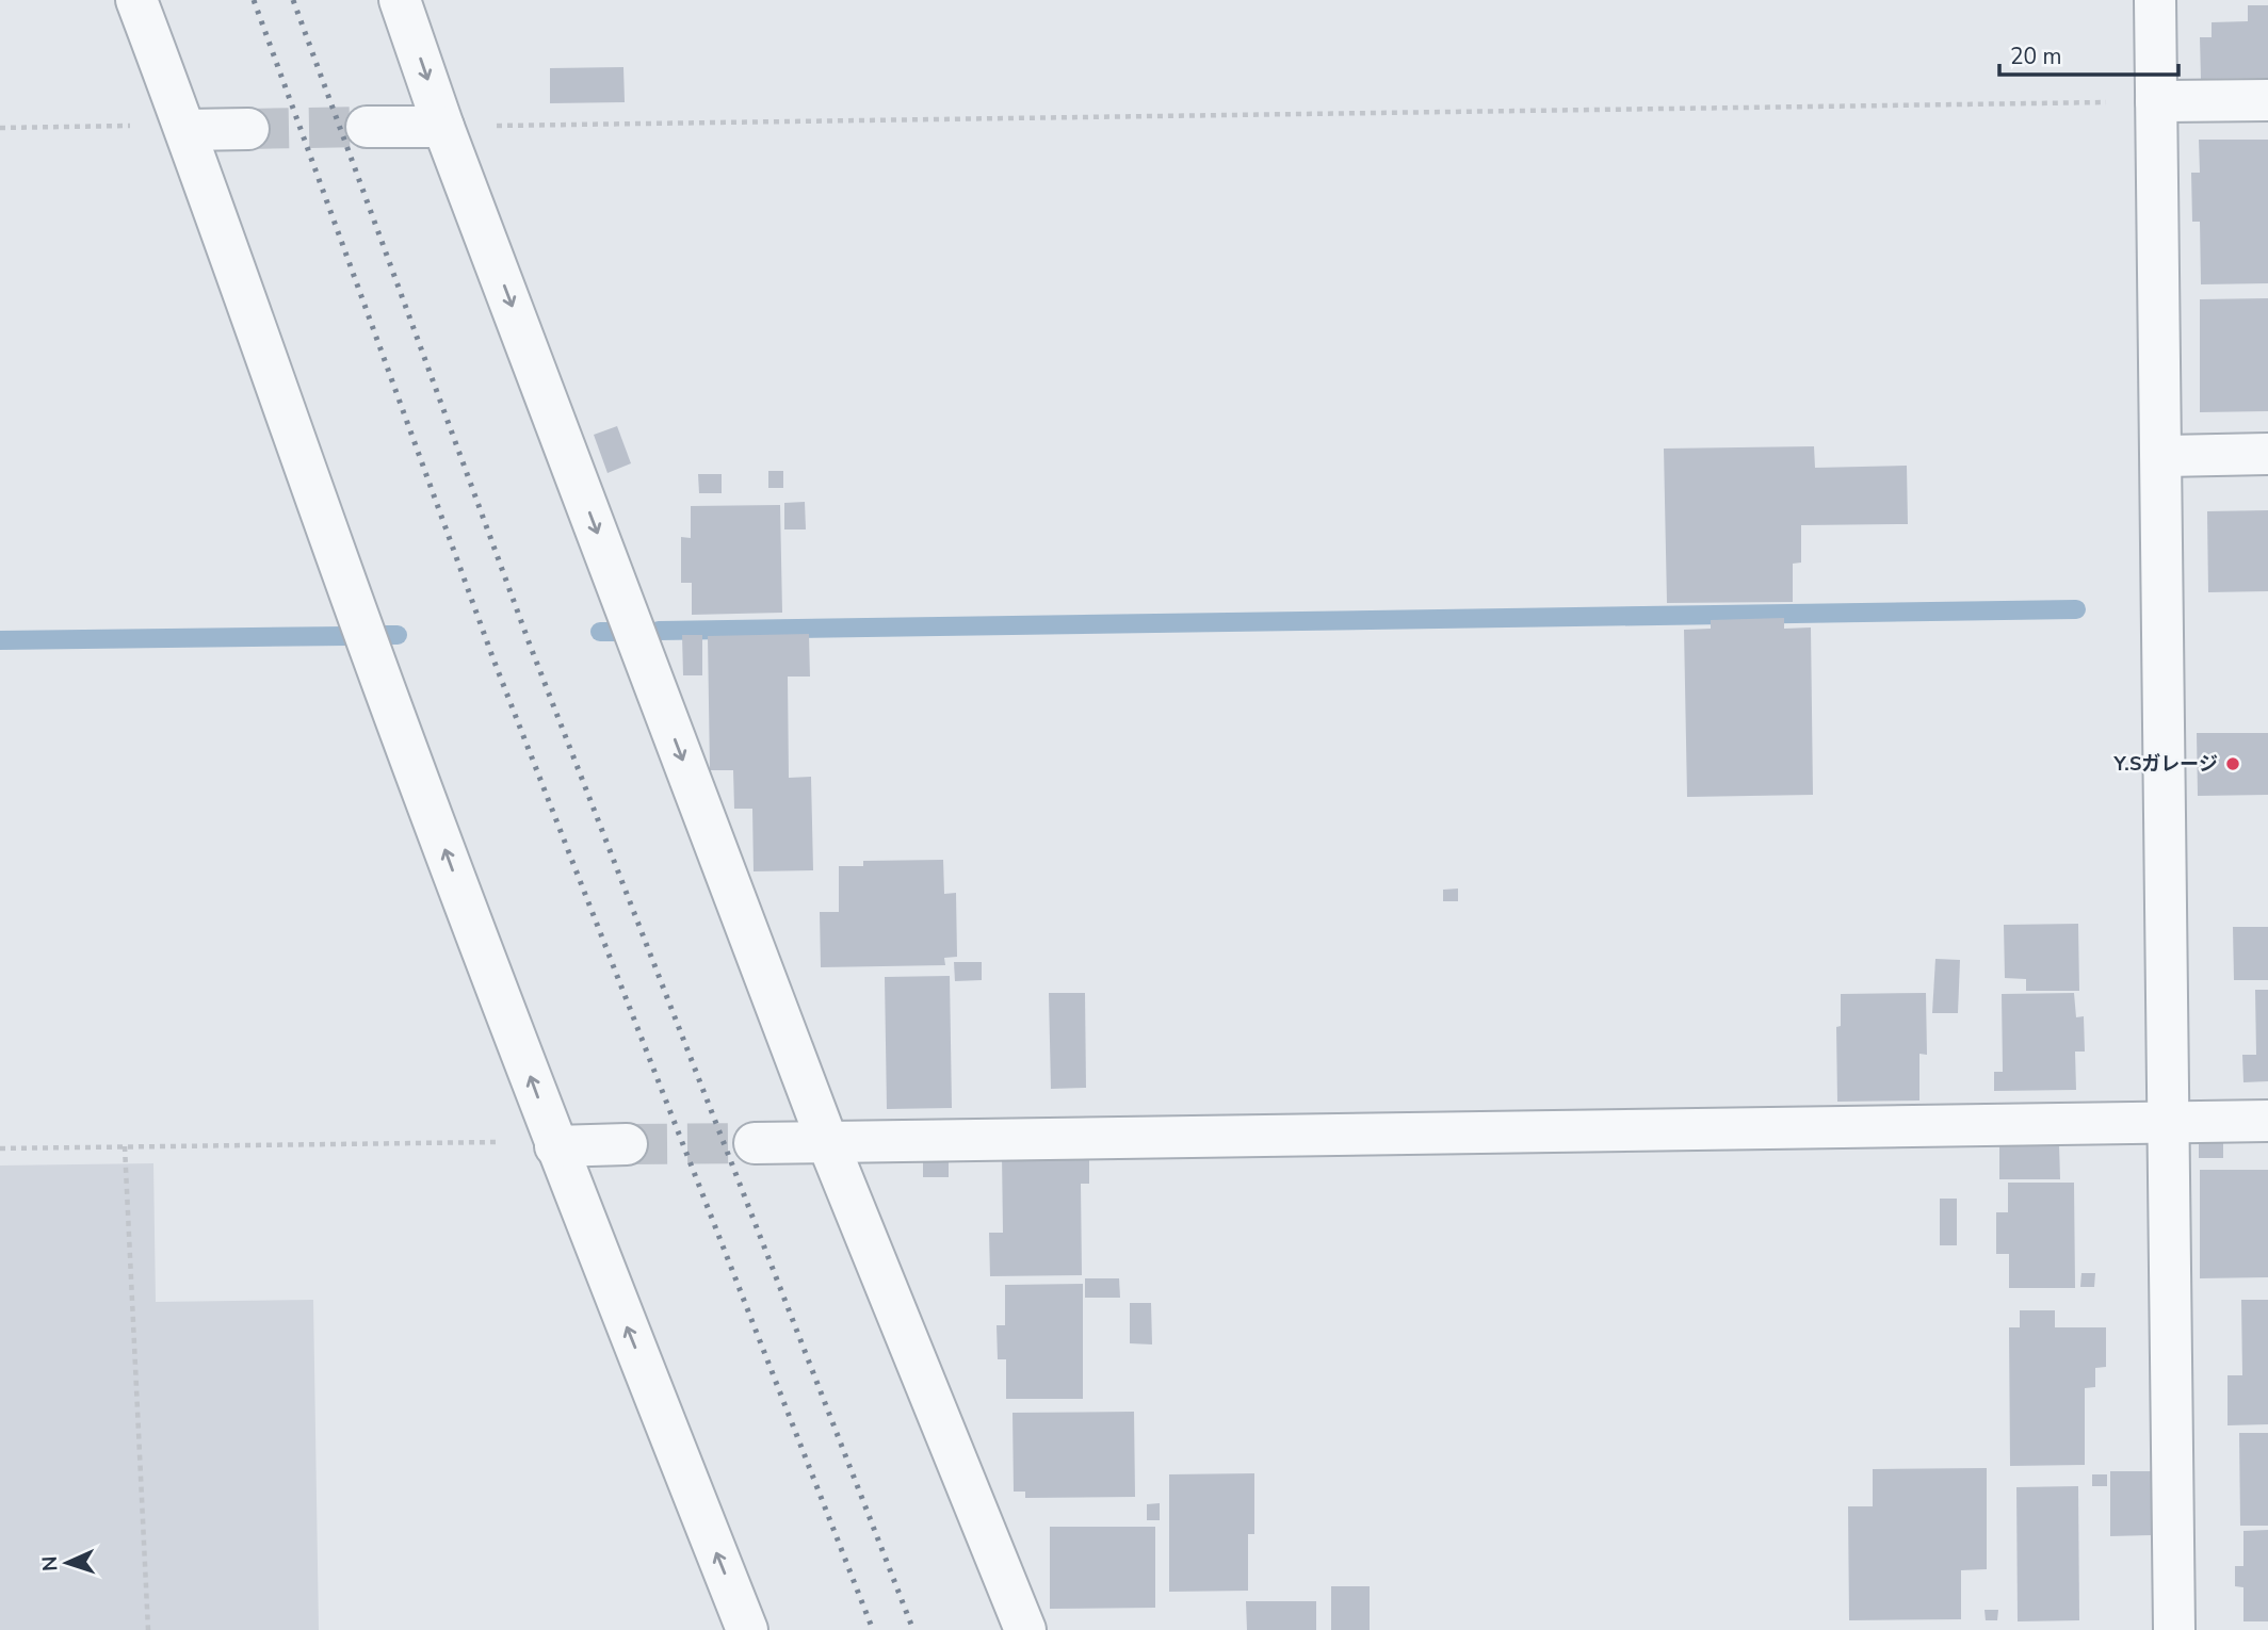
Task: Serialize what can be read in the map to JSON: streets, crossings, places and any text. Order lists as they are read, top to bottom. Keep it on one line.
{"places":["Y.Sガレージ"],"scale_bar":"20 m","north":"left"}
